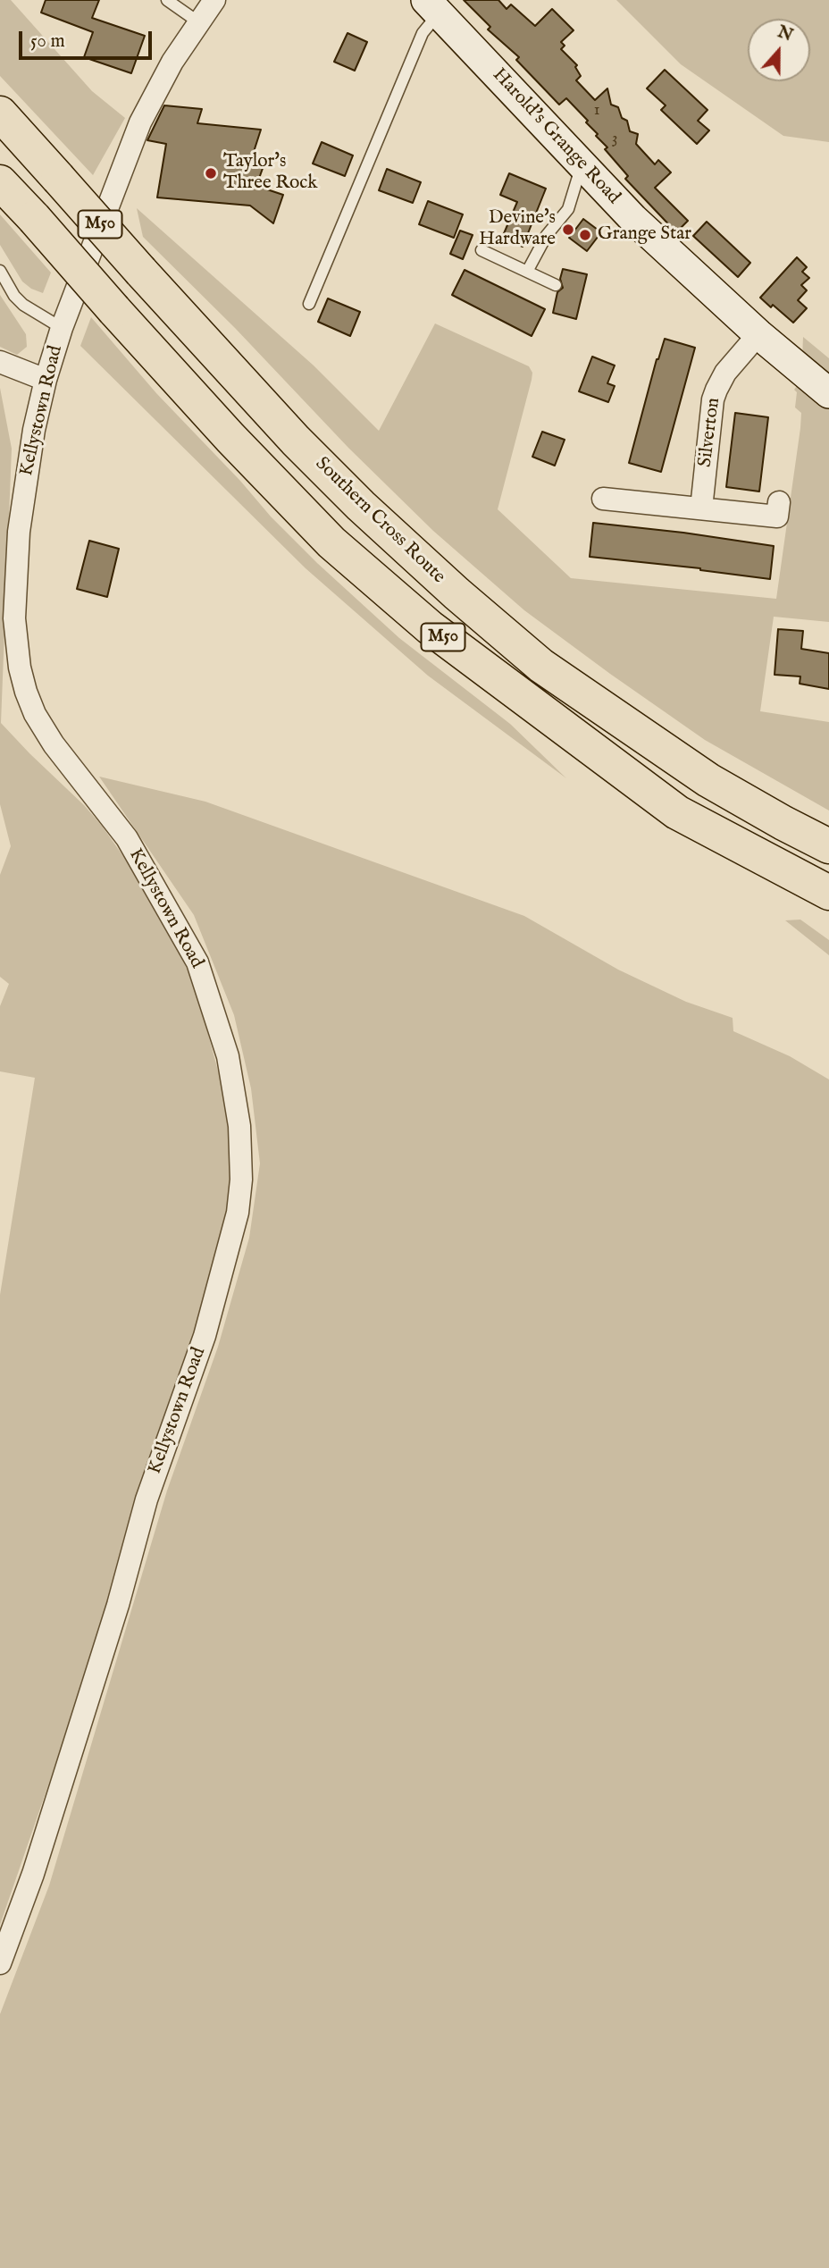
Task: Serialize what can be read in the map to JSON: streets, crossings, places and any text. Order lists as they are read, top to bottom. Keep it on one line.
{"streets":{"highway":["M50","Southern Cross Route"],"street":["Harold's Grange Road","Kellystown Road","Silverton"]},"crossings":[["Harold's Grange Road","Silverton"]],"places":["Taylor's Three Rock","Devine's Hardware","Grange Star"],"house_numbers":["1","3"],"scale_bar":"50 m","north":"top"}
